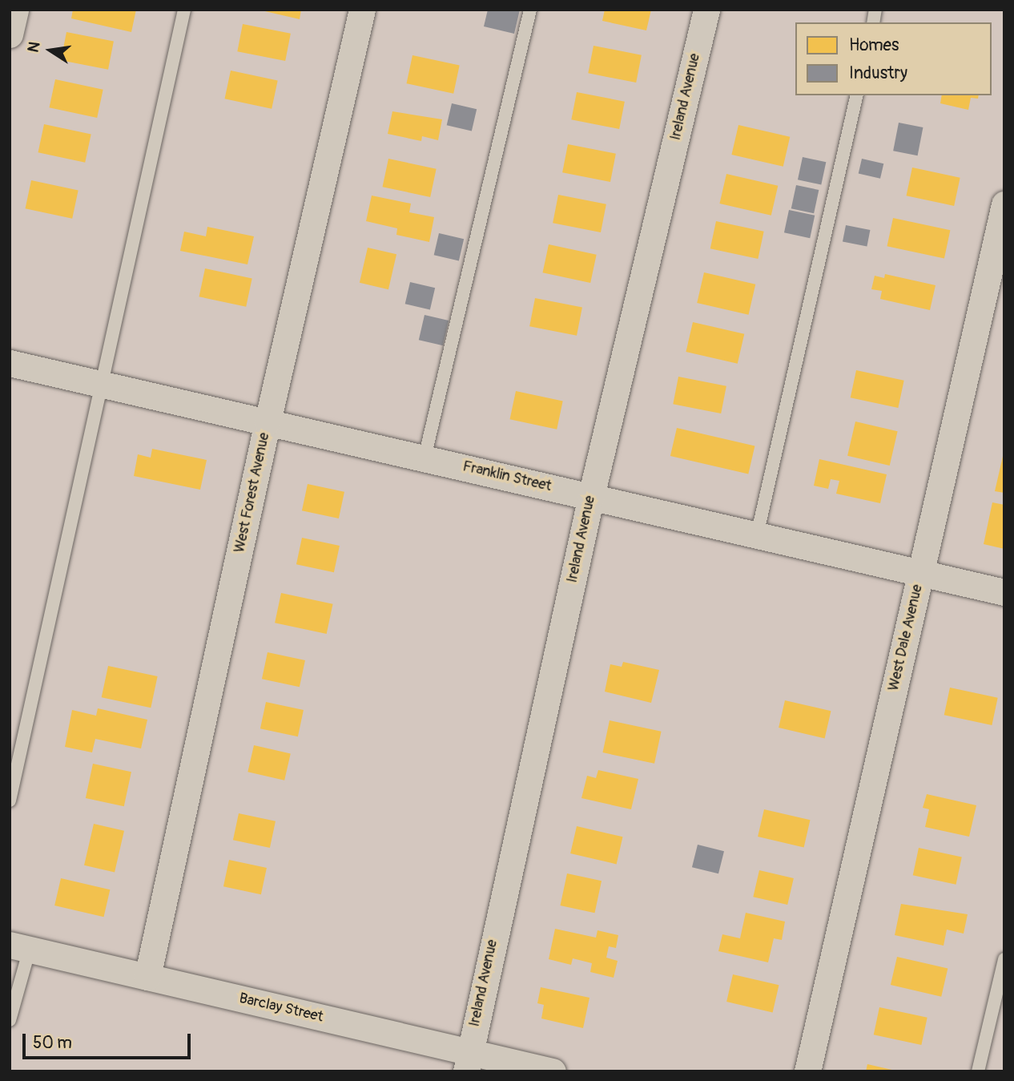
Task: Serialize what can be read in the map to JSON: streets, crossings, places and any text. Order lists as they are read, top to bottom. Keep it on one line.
{"streets":{"street":["Ireland Avenue","Franklin Street","West Forest Avenue","West Dale Avenue","Barclay Street"]},"crossings":[["Ireland Avenue","Franklin Street"],["Ireland Avenue","Barclay Street"],["Franklin Street","West Forest Avenue"],["Franklin Street","West Dale Avenue"],["West Forest Avenue","Barclay Street"]],"legend":["Homes","Industry"],"scale_bar":"50 m","north":"left"}
